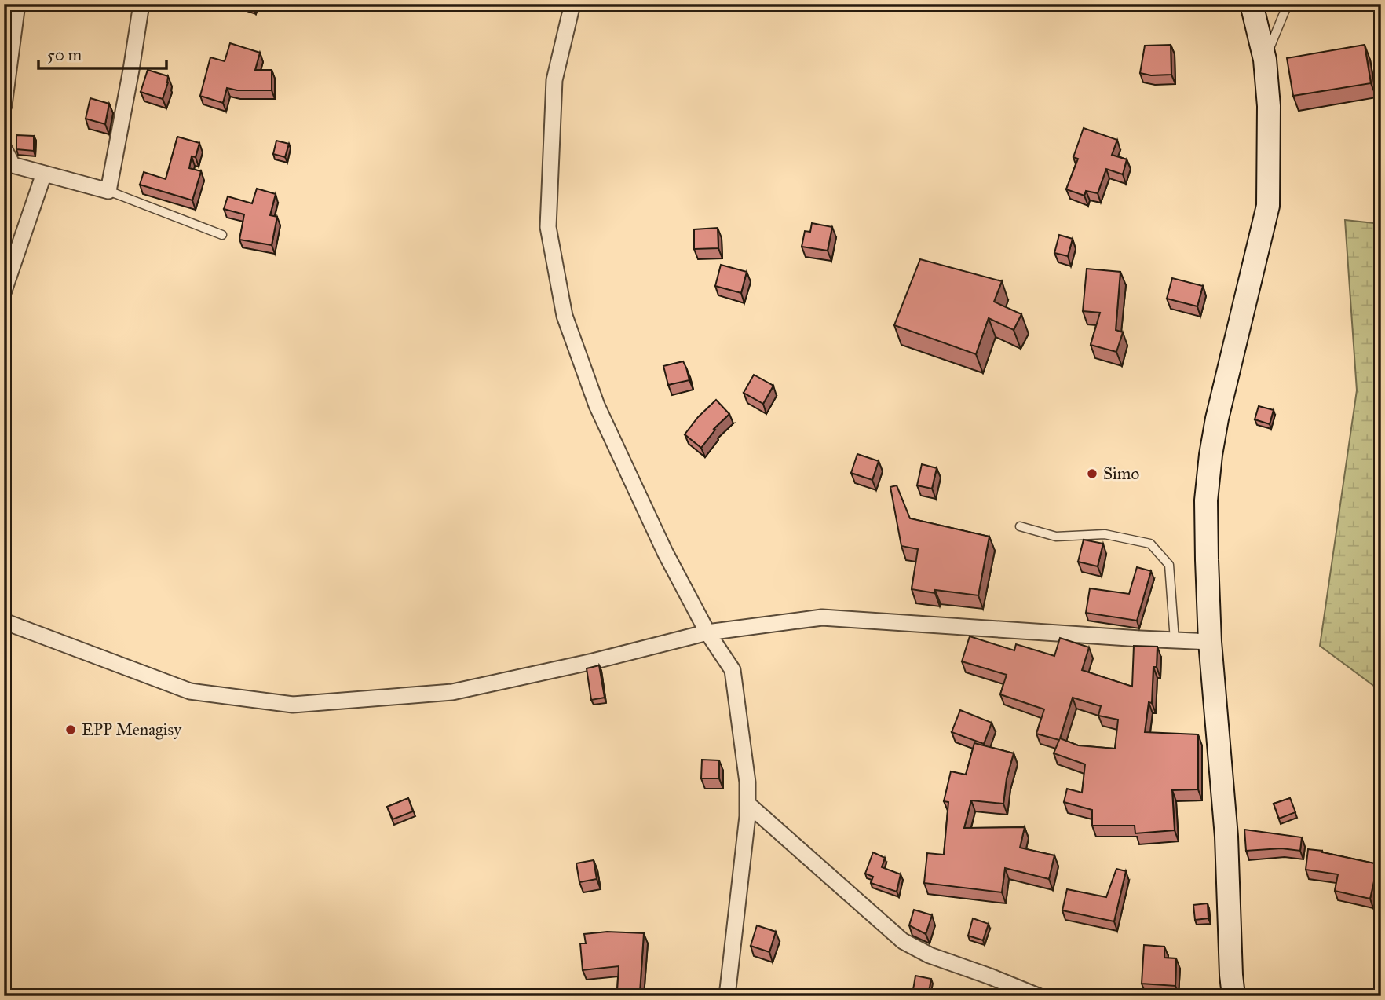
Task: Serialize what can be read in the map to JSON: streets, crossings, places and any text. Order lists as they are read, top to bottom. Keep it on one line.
{"places":["Simo","EPP Menagisy"],"scale_bar":"50 m"}
